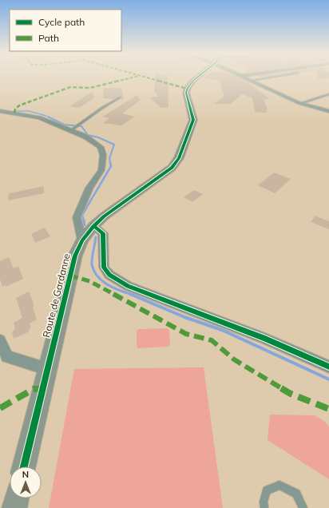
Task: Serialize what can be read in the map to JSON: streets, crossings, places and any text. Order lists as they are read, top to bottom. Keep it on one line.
{"streets":{"street":["Route de Gardanne"]},"legend":["Cycle path","Path"],"north":"top"}
